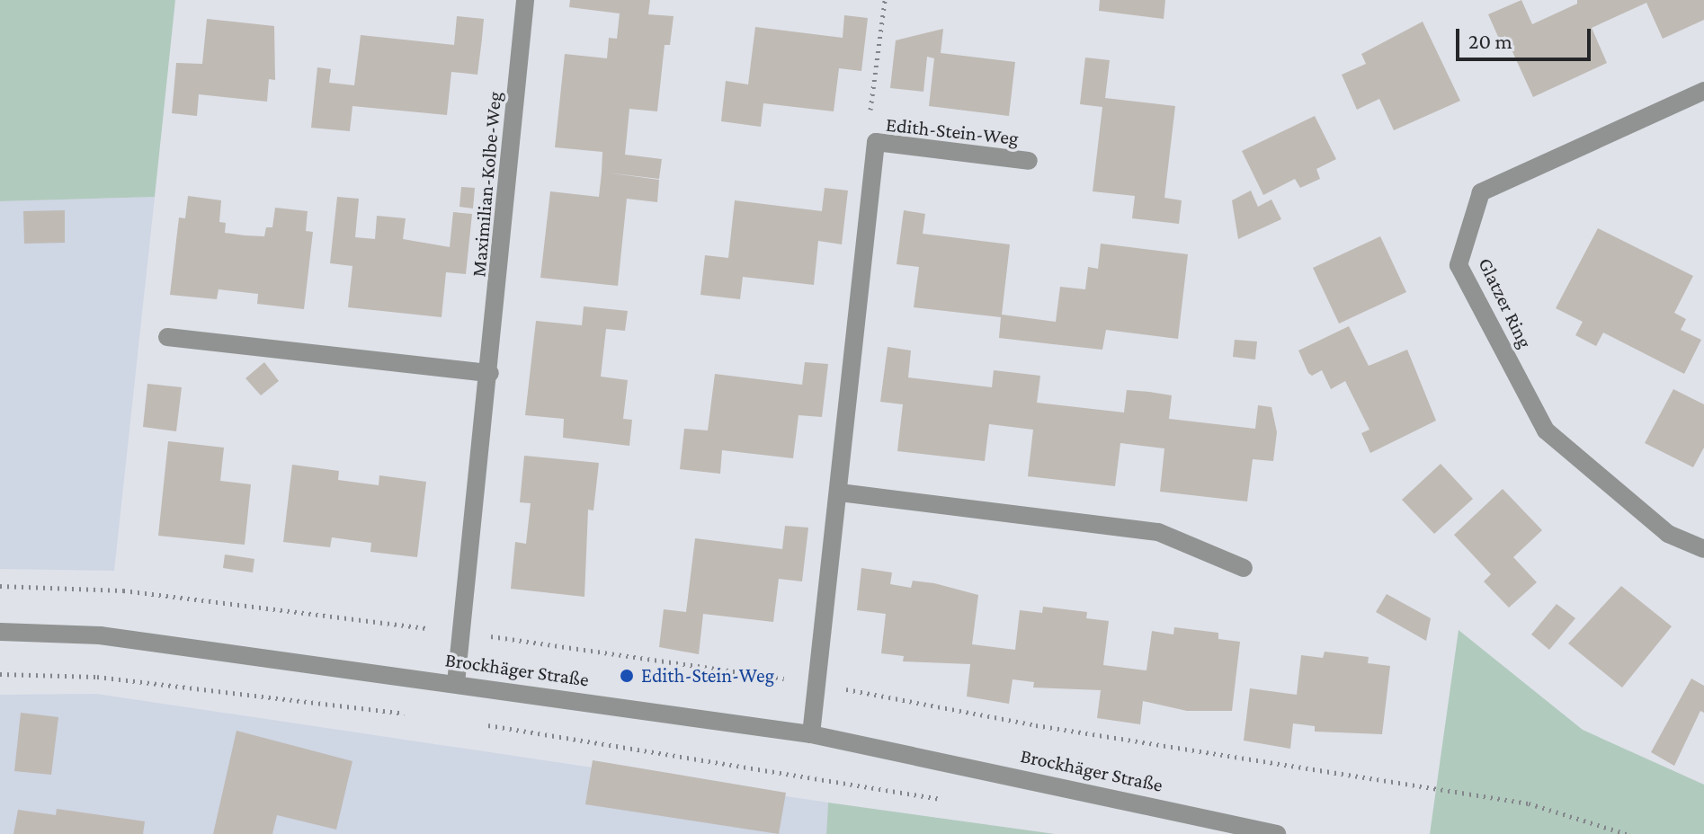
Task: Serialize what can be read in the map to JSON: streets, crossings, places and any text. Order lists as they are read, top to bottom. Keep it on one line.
{"streets":{"street":["Edith-Stein-Weg","Maximilian-Kolbe-Weg","Glatzer Ring","Brockhäger Straße"]},"crossings":[["Edith-Stein-Weg","Brockhäger Straße"],["Maximilian-Kolbe-Weg","Brockhäger Straße"]],"places":["Edith-Stein-Weg"],"scale_bar":"20 m"}
